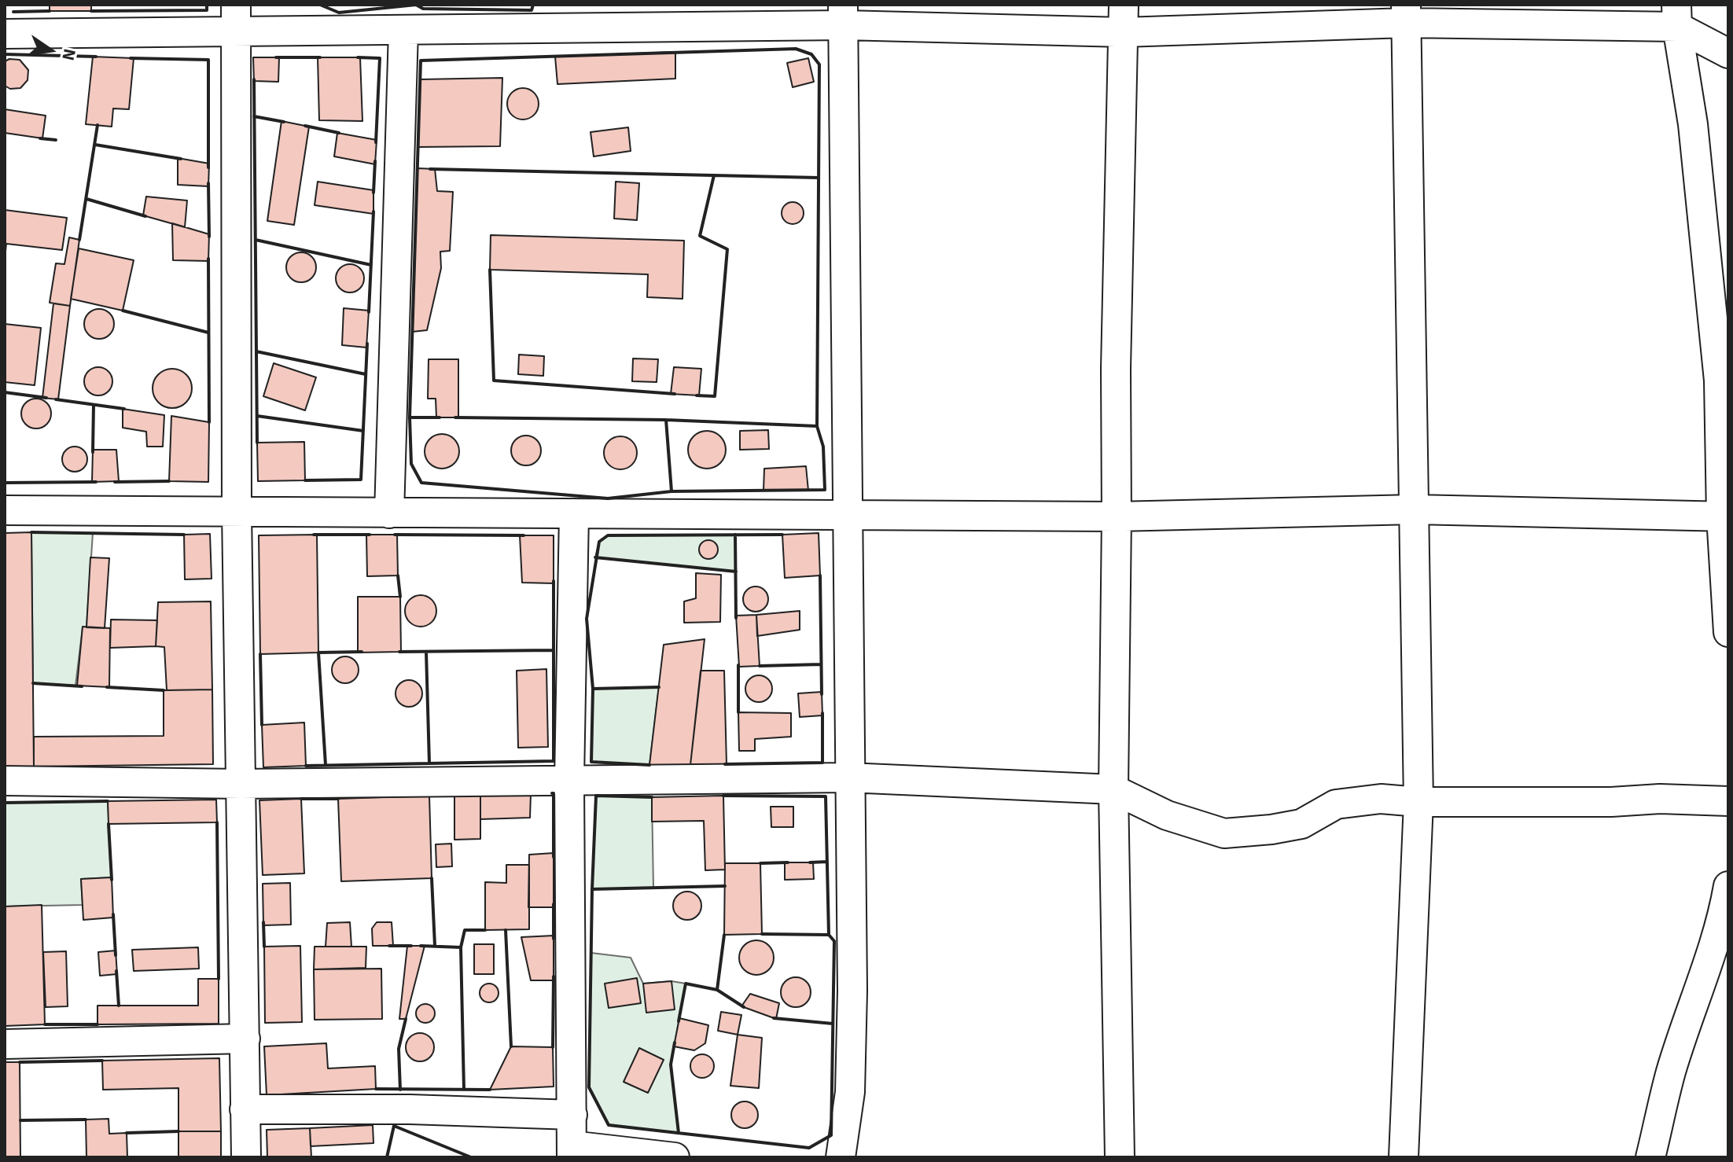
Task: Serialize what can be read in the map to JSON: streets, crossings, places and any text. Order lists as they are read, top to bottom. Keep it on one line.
{"north":"right"}
